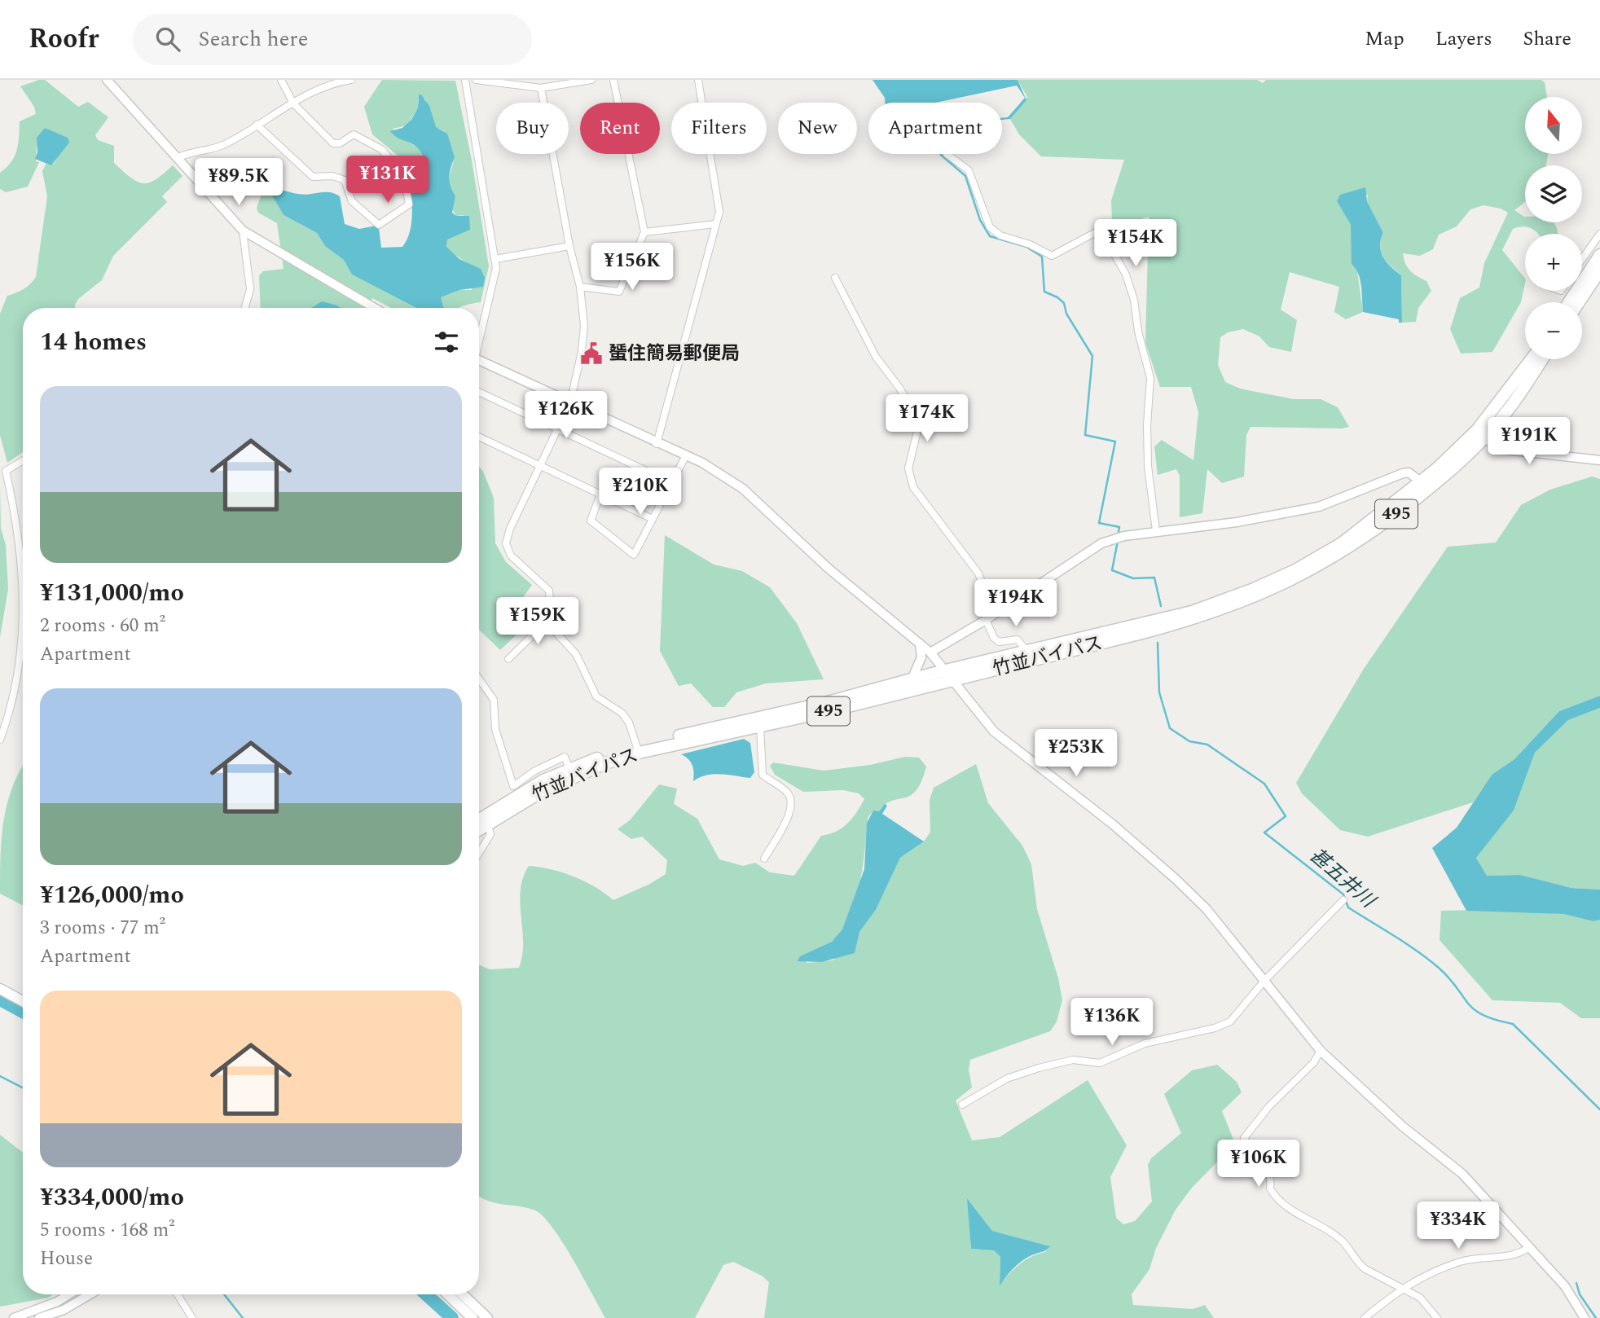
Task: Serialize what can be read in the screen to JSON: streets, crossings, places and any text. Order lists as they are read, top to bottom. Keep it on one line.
{"streets":{"highway":["495","竹並バイパス"]},"water":["甚五井川"],"places":{"public building":["蜑住簡易郵便局"]},"north":"top","page":{"header":"Roofr","search":"Search here","nav":["Map","Layers","Share"],"map_buttons":["+","−"],"chip":["Buy","Rent","Filters","New","Apartment"],"price":["¥131K","¥89.5K","¥154K","¥156K","¥126K","¥174K","¥191K","¥210K","¥194K","¥159K","¥253K","¥136K","¥106K","¥334K"],"heading":"14 homes","list":[{"name":"¥131,000/mo","note":"2 rooms · 60 m² · Apartment"},{"name":"¥126,000/mo","note":"3 rooms · 77 m² · Apartment"},{"name":"¥334,000/mo","note":"5 rooms · 168 m² · House"}]}}
